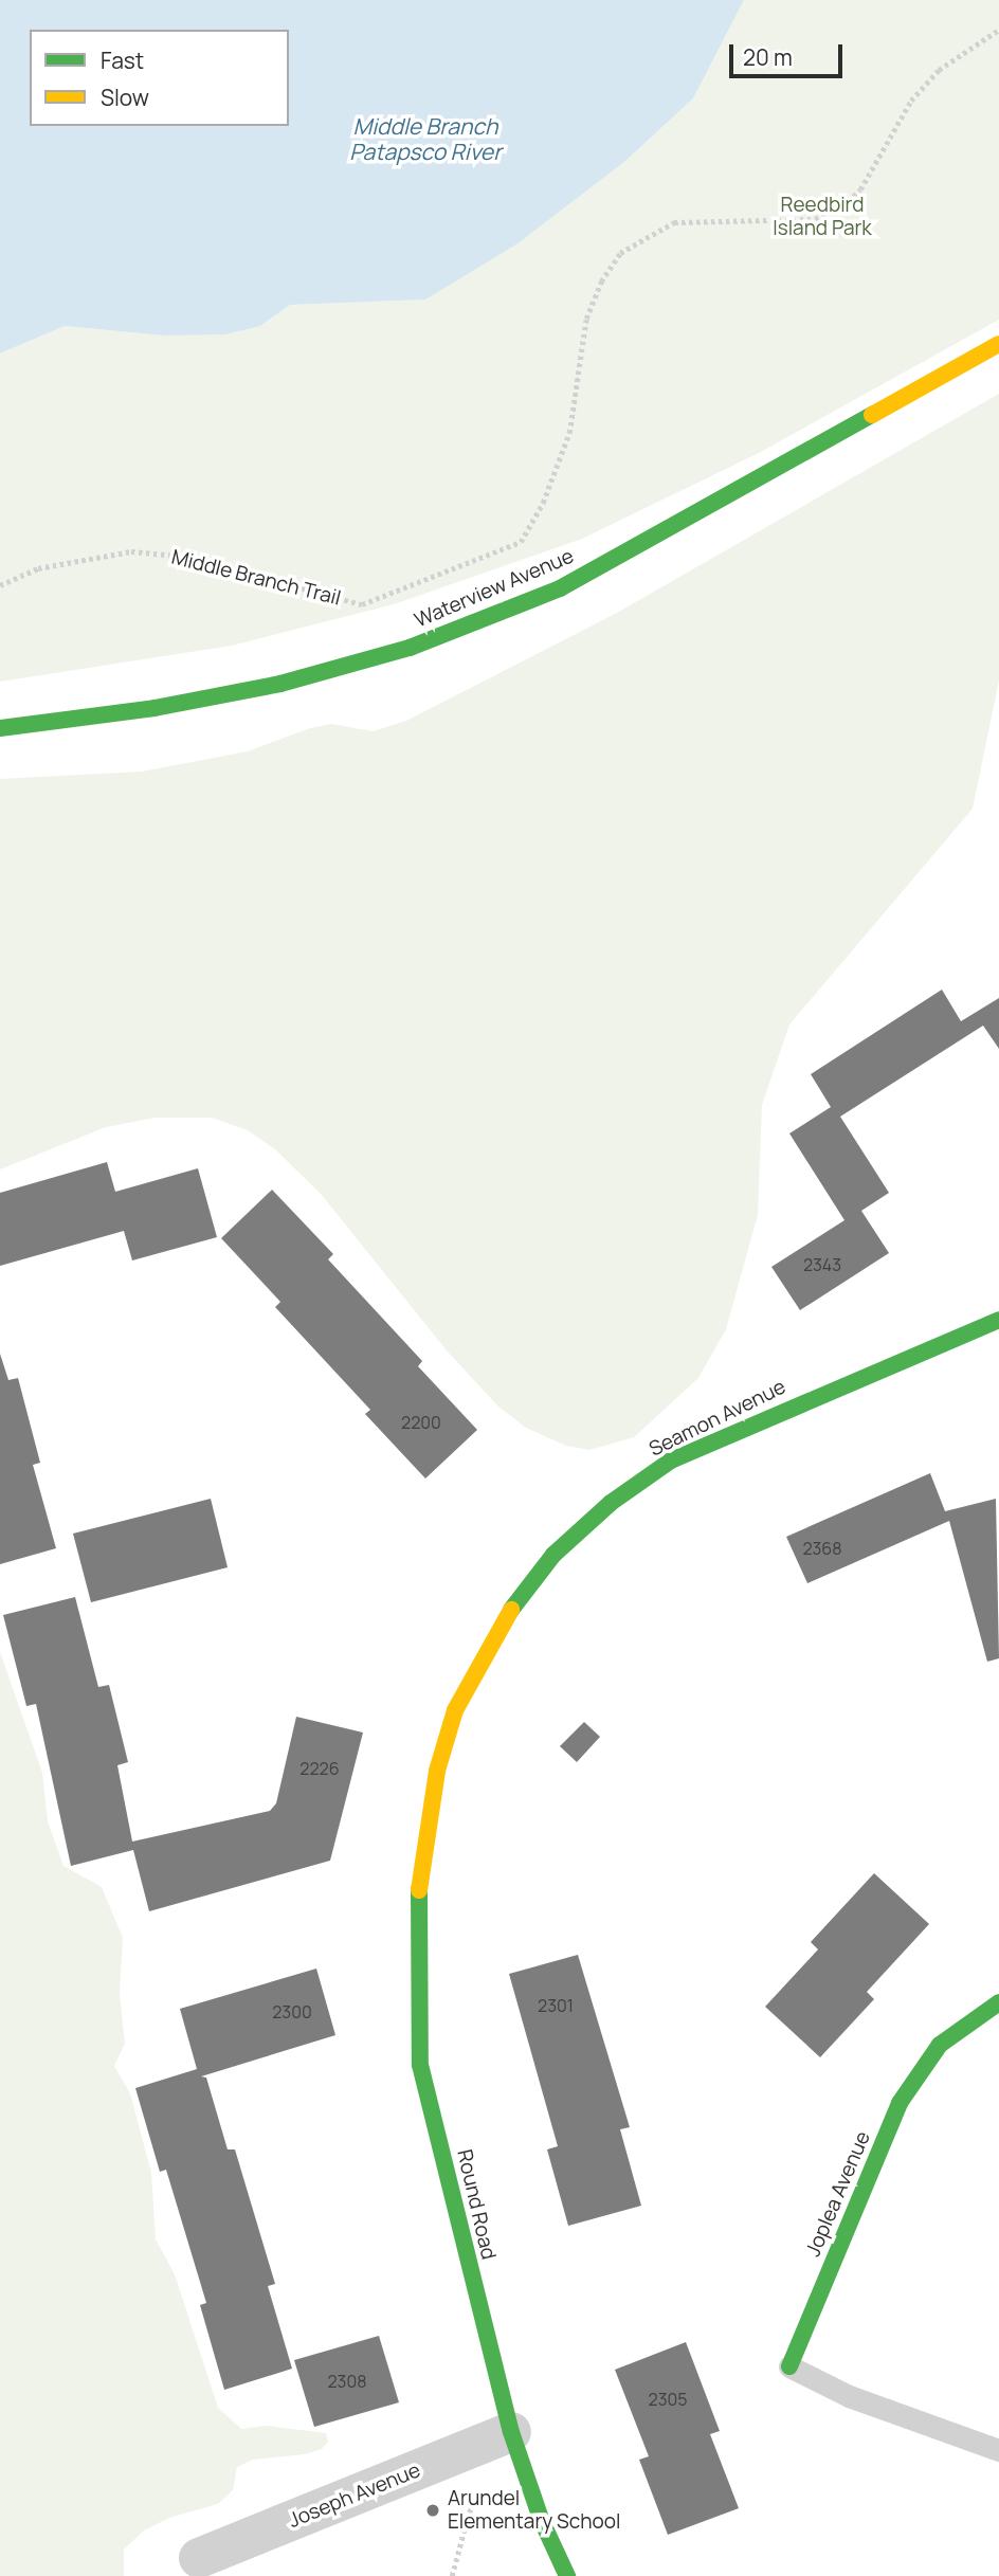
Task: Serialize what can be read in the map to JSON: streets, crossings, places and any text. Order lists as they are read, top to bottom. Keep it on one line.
{"streets":{"street":["Waterview Avenue","Seamon Avenue","Joplea Avenue","Round Road","Joseph Avenue"],"path":["Middle Branch Trail"]},"crossings":[["Seamon Avenue","Round Road"],["Round Road","Joseph Avenue"]],"water":["Middle Branch Patapsco River"],"parks":["Reedbird Island Park"],"places":["Arundel Elementary School"],"house_numbers":["2343","2200","2368","2226","2301","2300","2308","2305"],"legend":["Fast","Slow"],"scale_bar":"20 m"}
